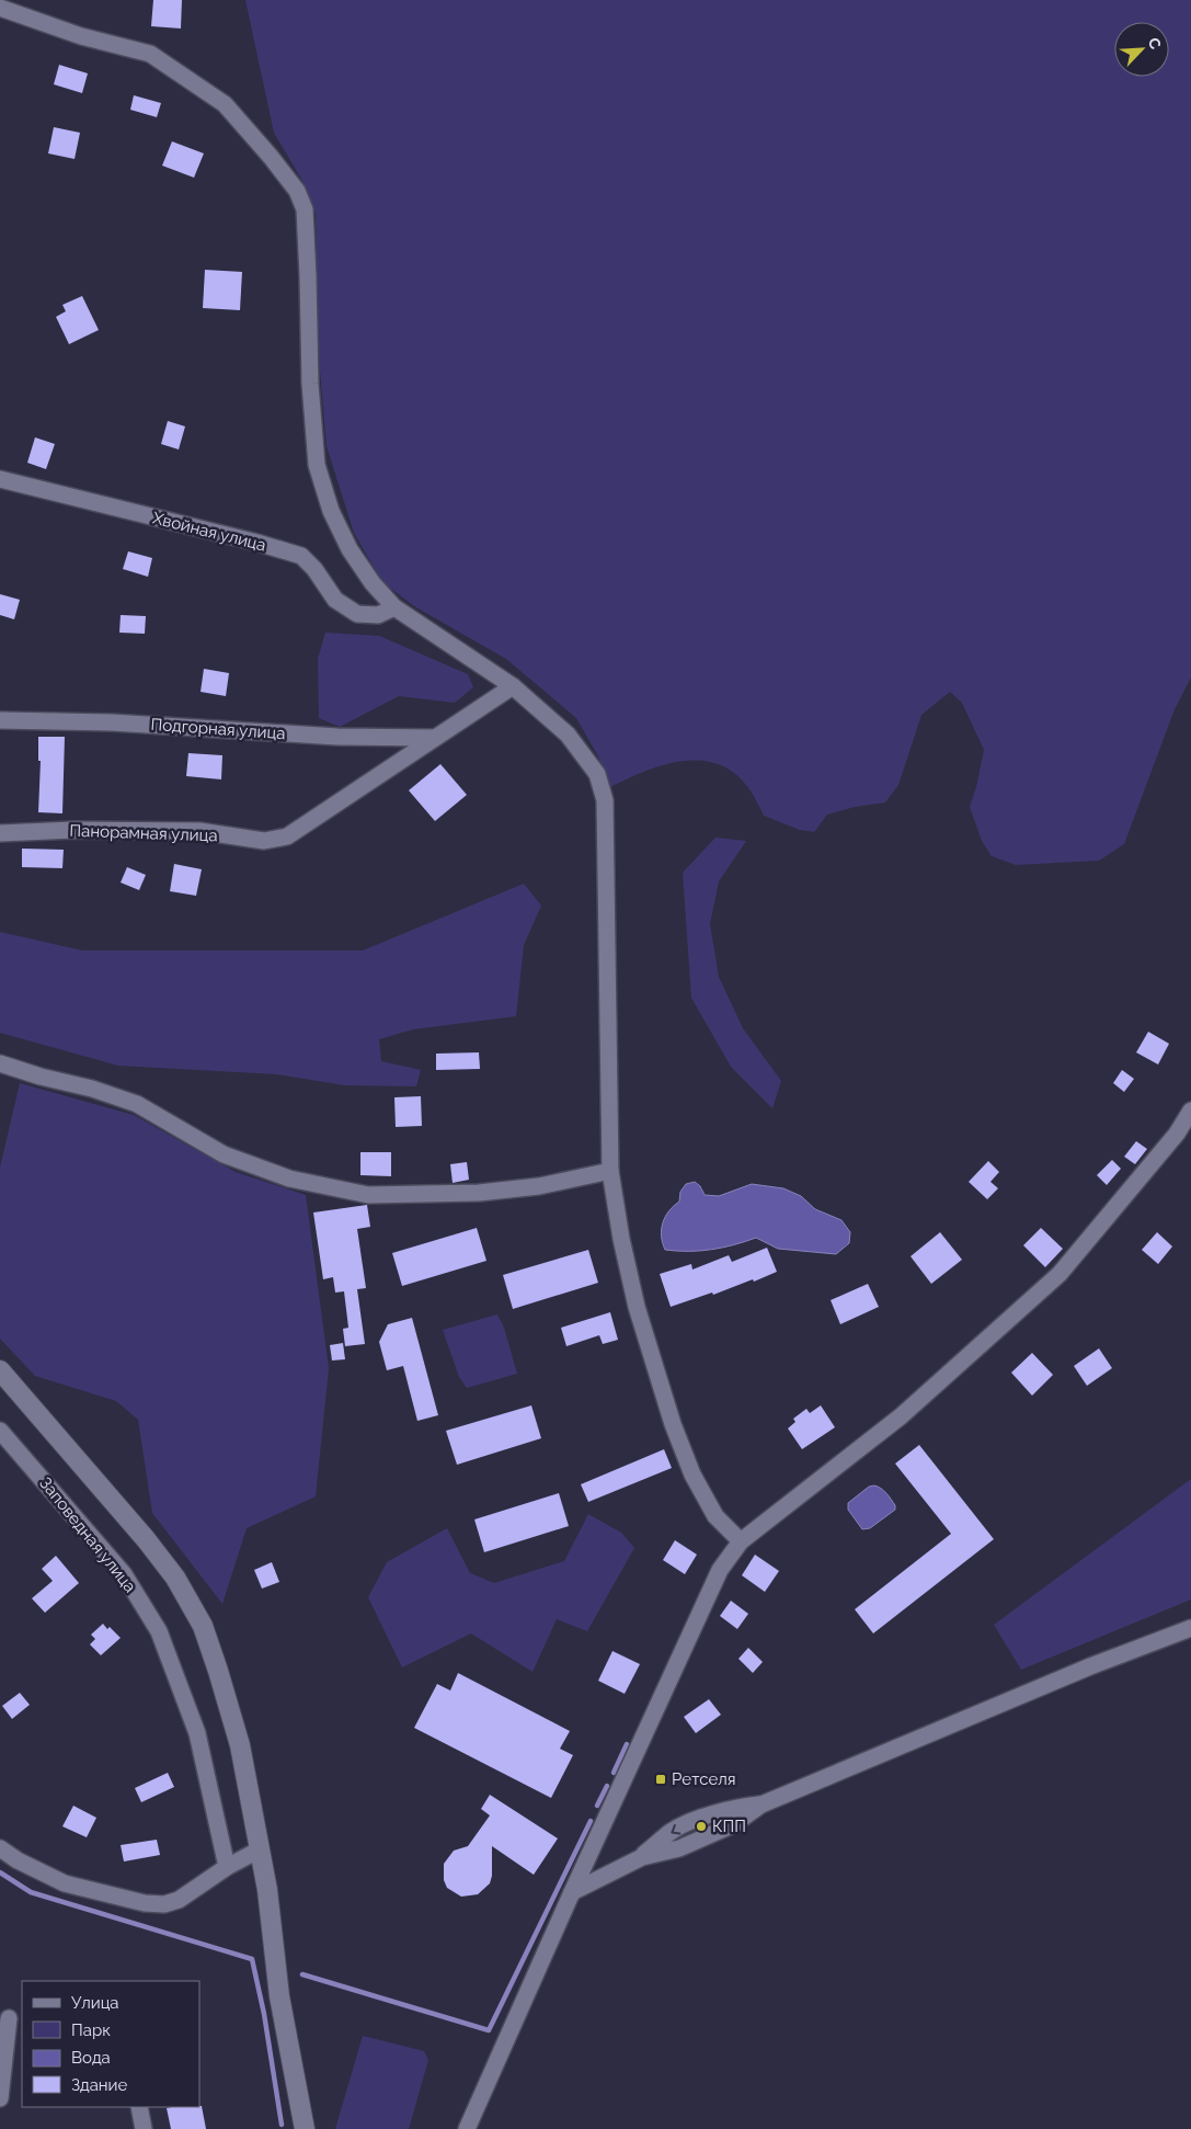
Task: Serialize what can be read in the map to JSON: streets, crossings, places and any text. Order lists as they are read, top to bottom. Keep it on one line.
{"streets":{"street":["Хвойная улица","Подгорная улица","Панорамная улица","Заповедная улица"]},"crossings":[["Подгорная улица","Панорамная улица"]],"places":{"transit":["Ретселя"],"other":["КПП"]},"legend":["Улица","Парк","Вода","Здание"],"north":"top right"}
